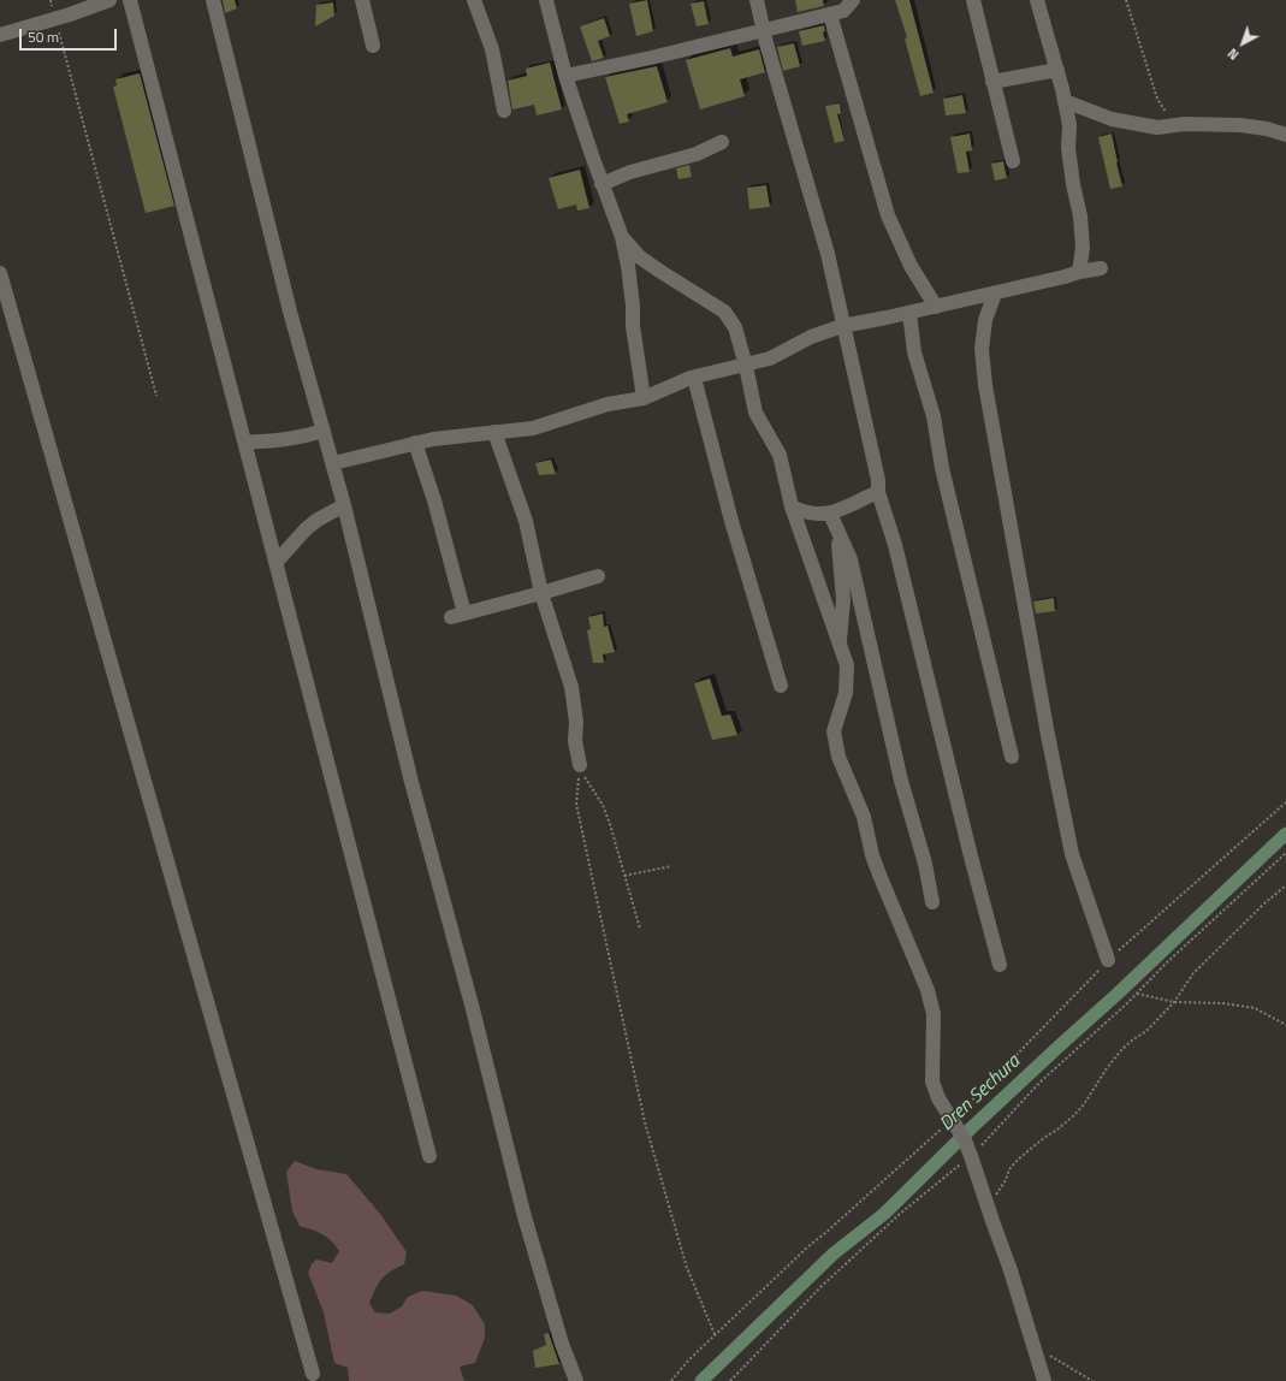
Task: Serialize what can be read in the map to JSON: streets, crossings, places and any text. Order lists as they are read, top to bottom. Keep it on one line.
{"water":["Dren Sechura"],"scale_bar":"50 m","north":"bottom left"}
